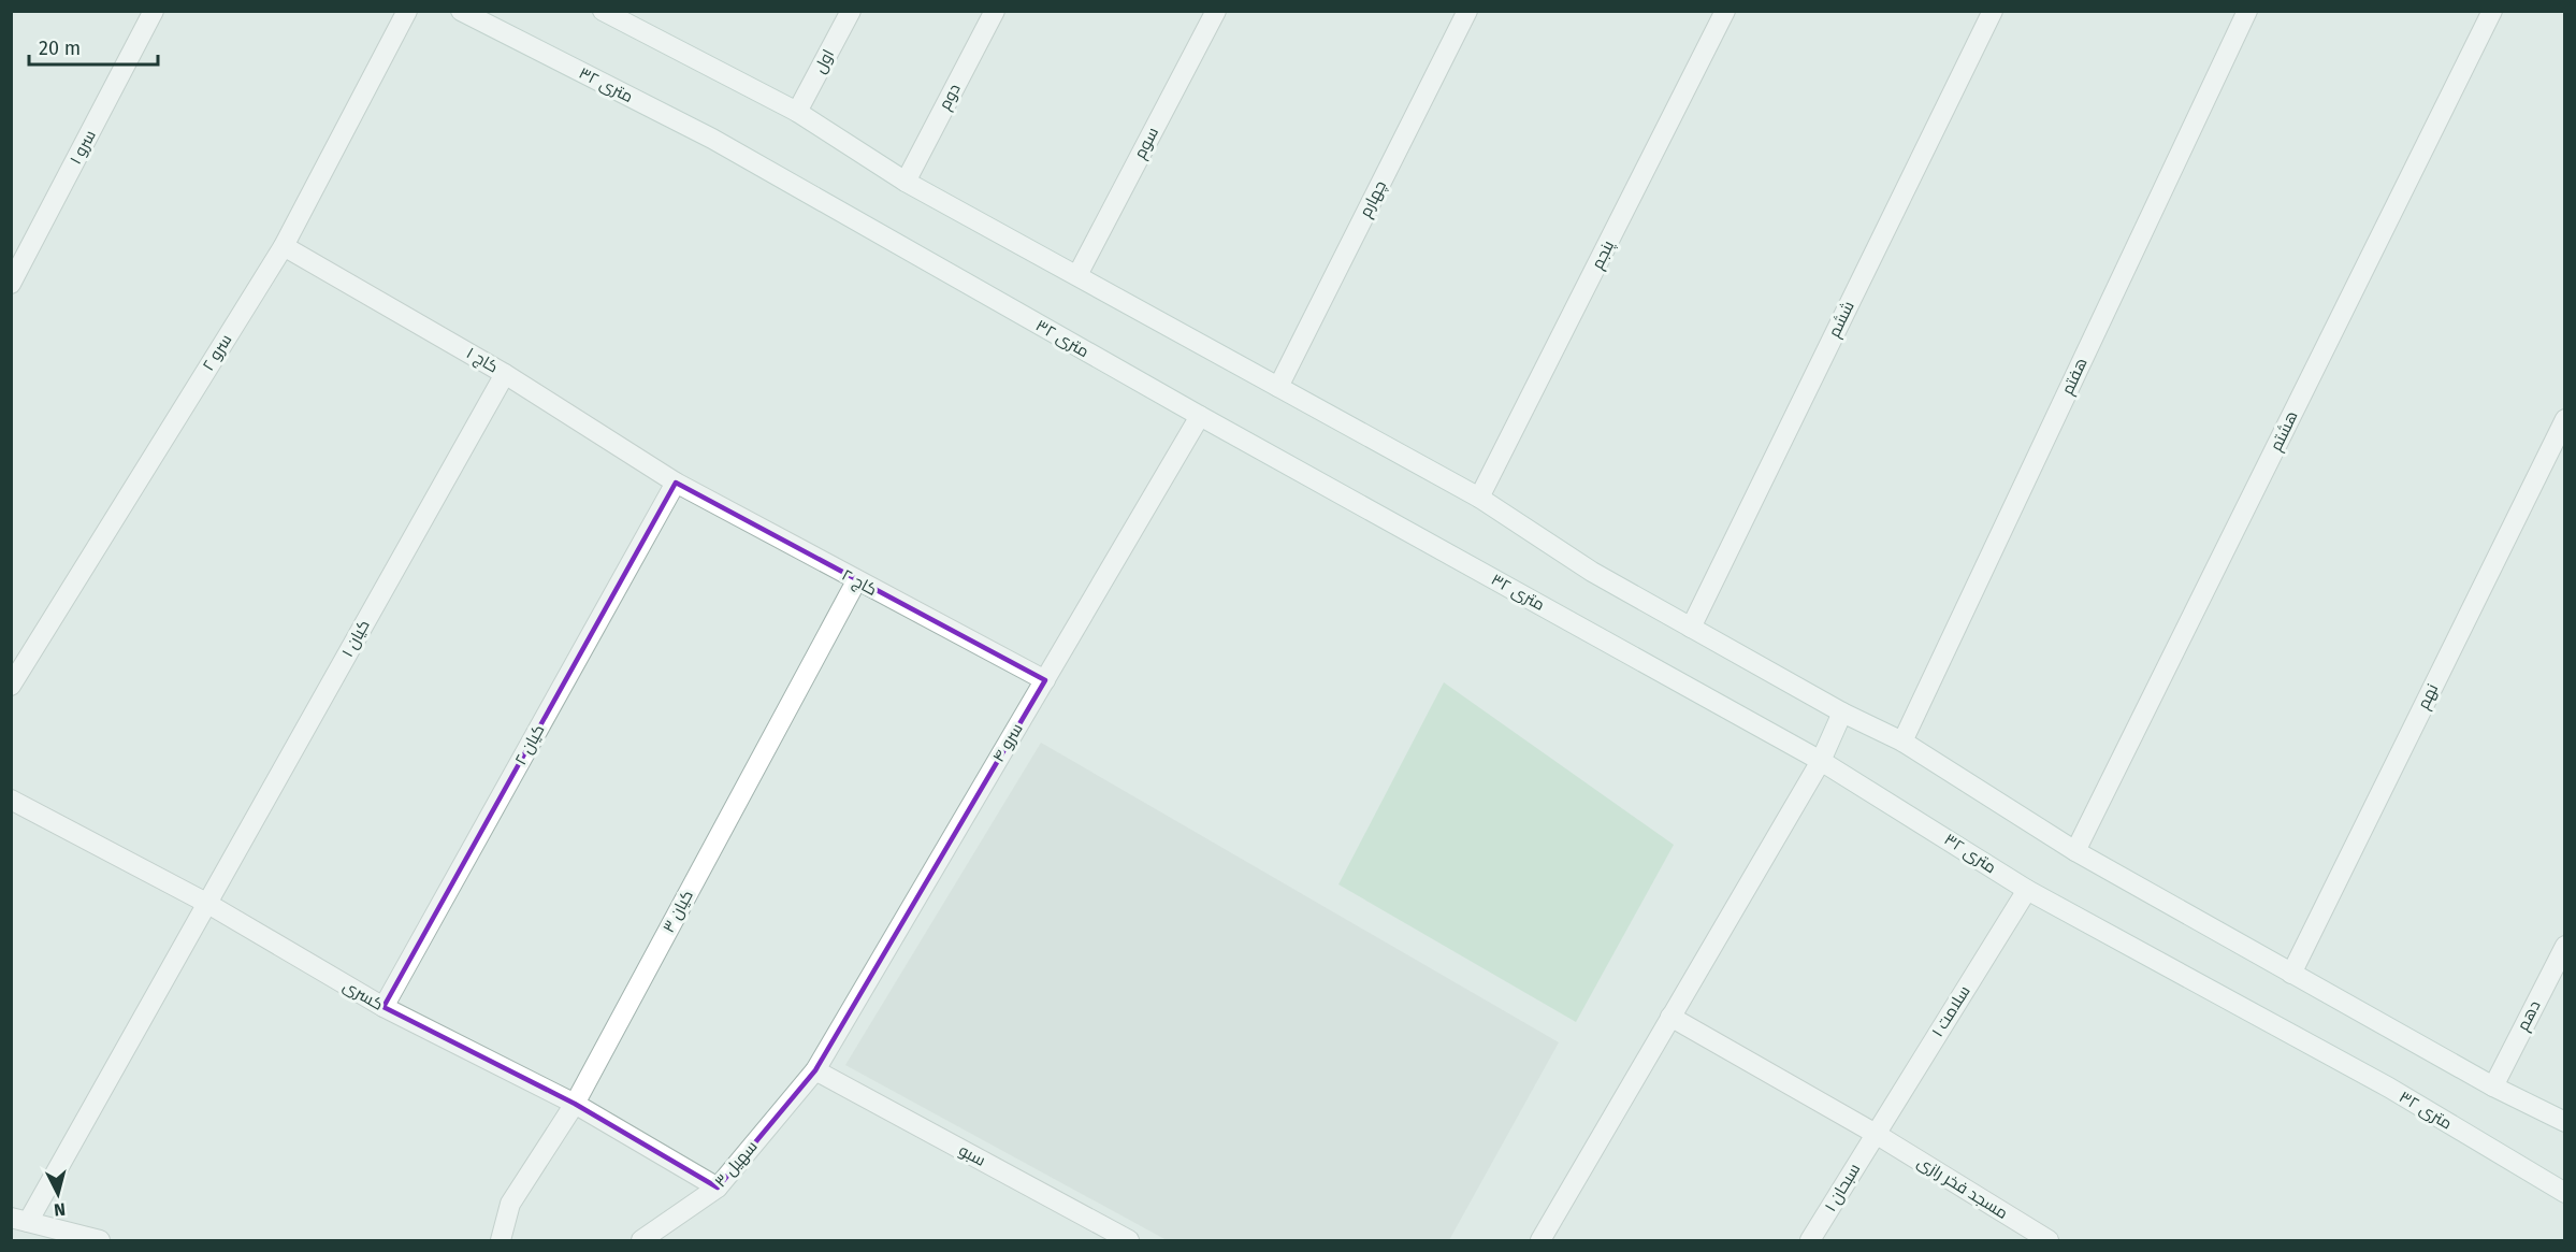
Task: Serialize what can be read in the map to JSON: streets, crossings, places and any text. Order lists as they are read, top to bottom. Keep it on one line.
{"streets":{"street":["اول","۳۲ متری","دوم","سوم","سرو ۱","چهارم","پنجم","ششم","سرو ۲","کاج ۱","هفتم","هشتم","کاج ۲","کیان ۱","نهم","سرو ۴","کیان ۲","کیان ۳","کسری","سلامت ۱","دهم","سبو","سهیل ۳","سبحان ۱","مسجد فخر رازی"]},"crossings":[["۳۲ متری","سرو ۴"],["۳۲ متری","سلامت ۱"],["سرو ۲","کاج ۱"],["کاج ۱","کاج ۲"],["کاج ۱","کیان ۱"],["کاج ۱","کیان ۲"],["کاج ۲","سرو ۴"],["کاج ۲","کیان ۲"],["کاج ۲","کیان ۳"],["کیان ۱","کسری"],["سرو ۴","سبو"],["سرو ۴","سهیل ۳"],["کیان ۲","کسری"],["کیان ۳","کسری"],["کسری","سهیل ۳"],["سلامت ۱","سبحان ۱"],["سلامت ۱","مسجد فخر رازی"],["سبو","سهیل ۳"],["سبحان ۱","مسجد فخر رازی"]],"scale_bar":"20 m","north":"bottom"}
